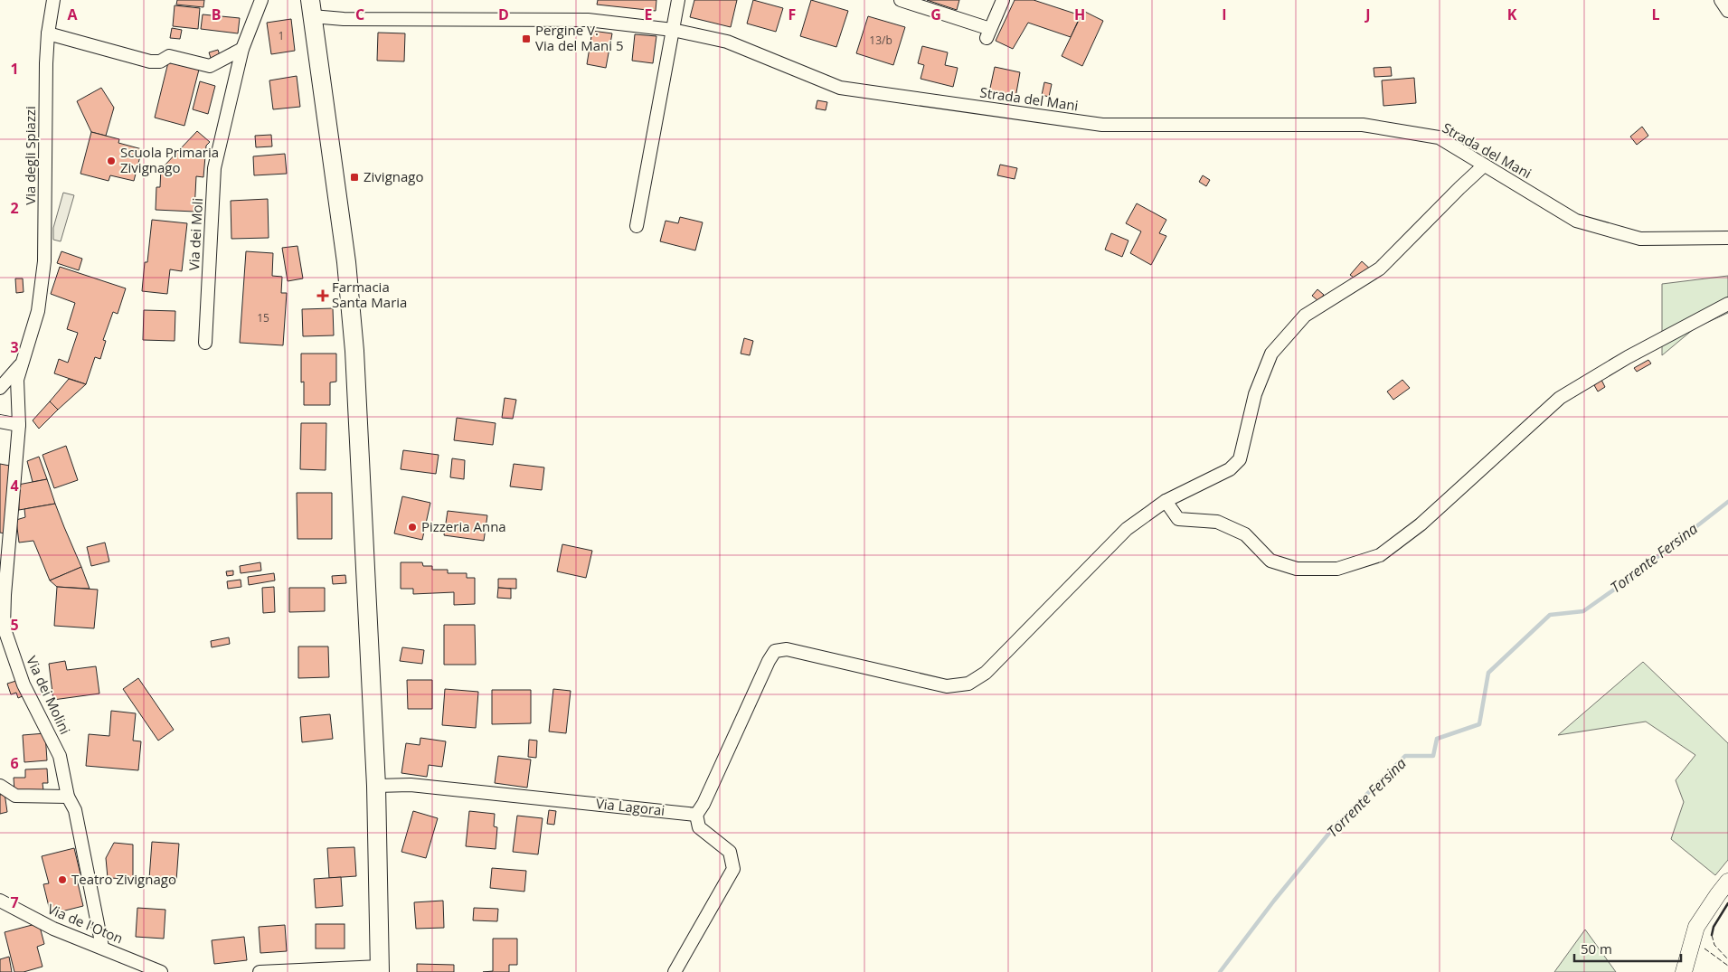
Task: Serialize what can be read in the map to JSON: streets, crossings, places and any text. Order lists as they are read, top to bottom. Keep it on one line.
{"streets":{"street":["Strada del Mani","Via degli Spiazzi","Via dei Moli","Via dei Molini","Via Lagorai","Via de l'Oton"]},"crossings":[["Via degli Spiazzi","Via dei Molini"],["Via dei Molini","Via de l'Oton"]],"water":["Torrente Fersina"],"places":{"transit":["Pergine V. Via del Mani 5","Zivignago"],"other":["Scuola Primaria Zivignago","Pizzeria Anna","Teatro Zivignago"],"health":["Farmacia Santa Maria"]},"house_numbers":["1","13/b","15"],"scale_bar":"50 m","grid":{"columns":["A","B","C","D","E","F","G","H","I","J","K","L"],"rows":["1","2","3","4","5","6","7"]}}
